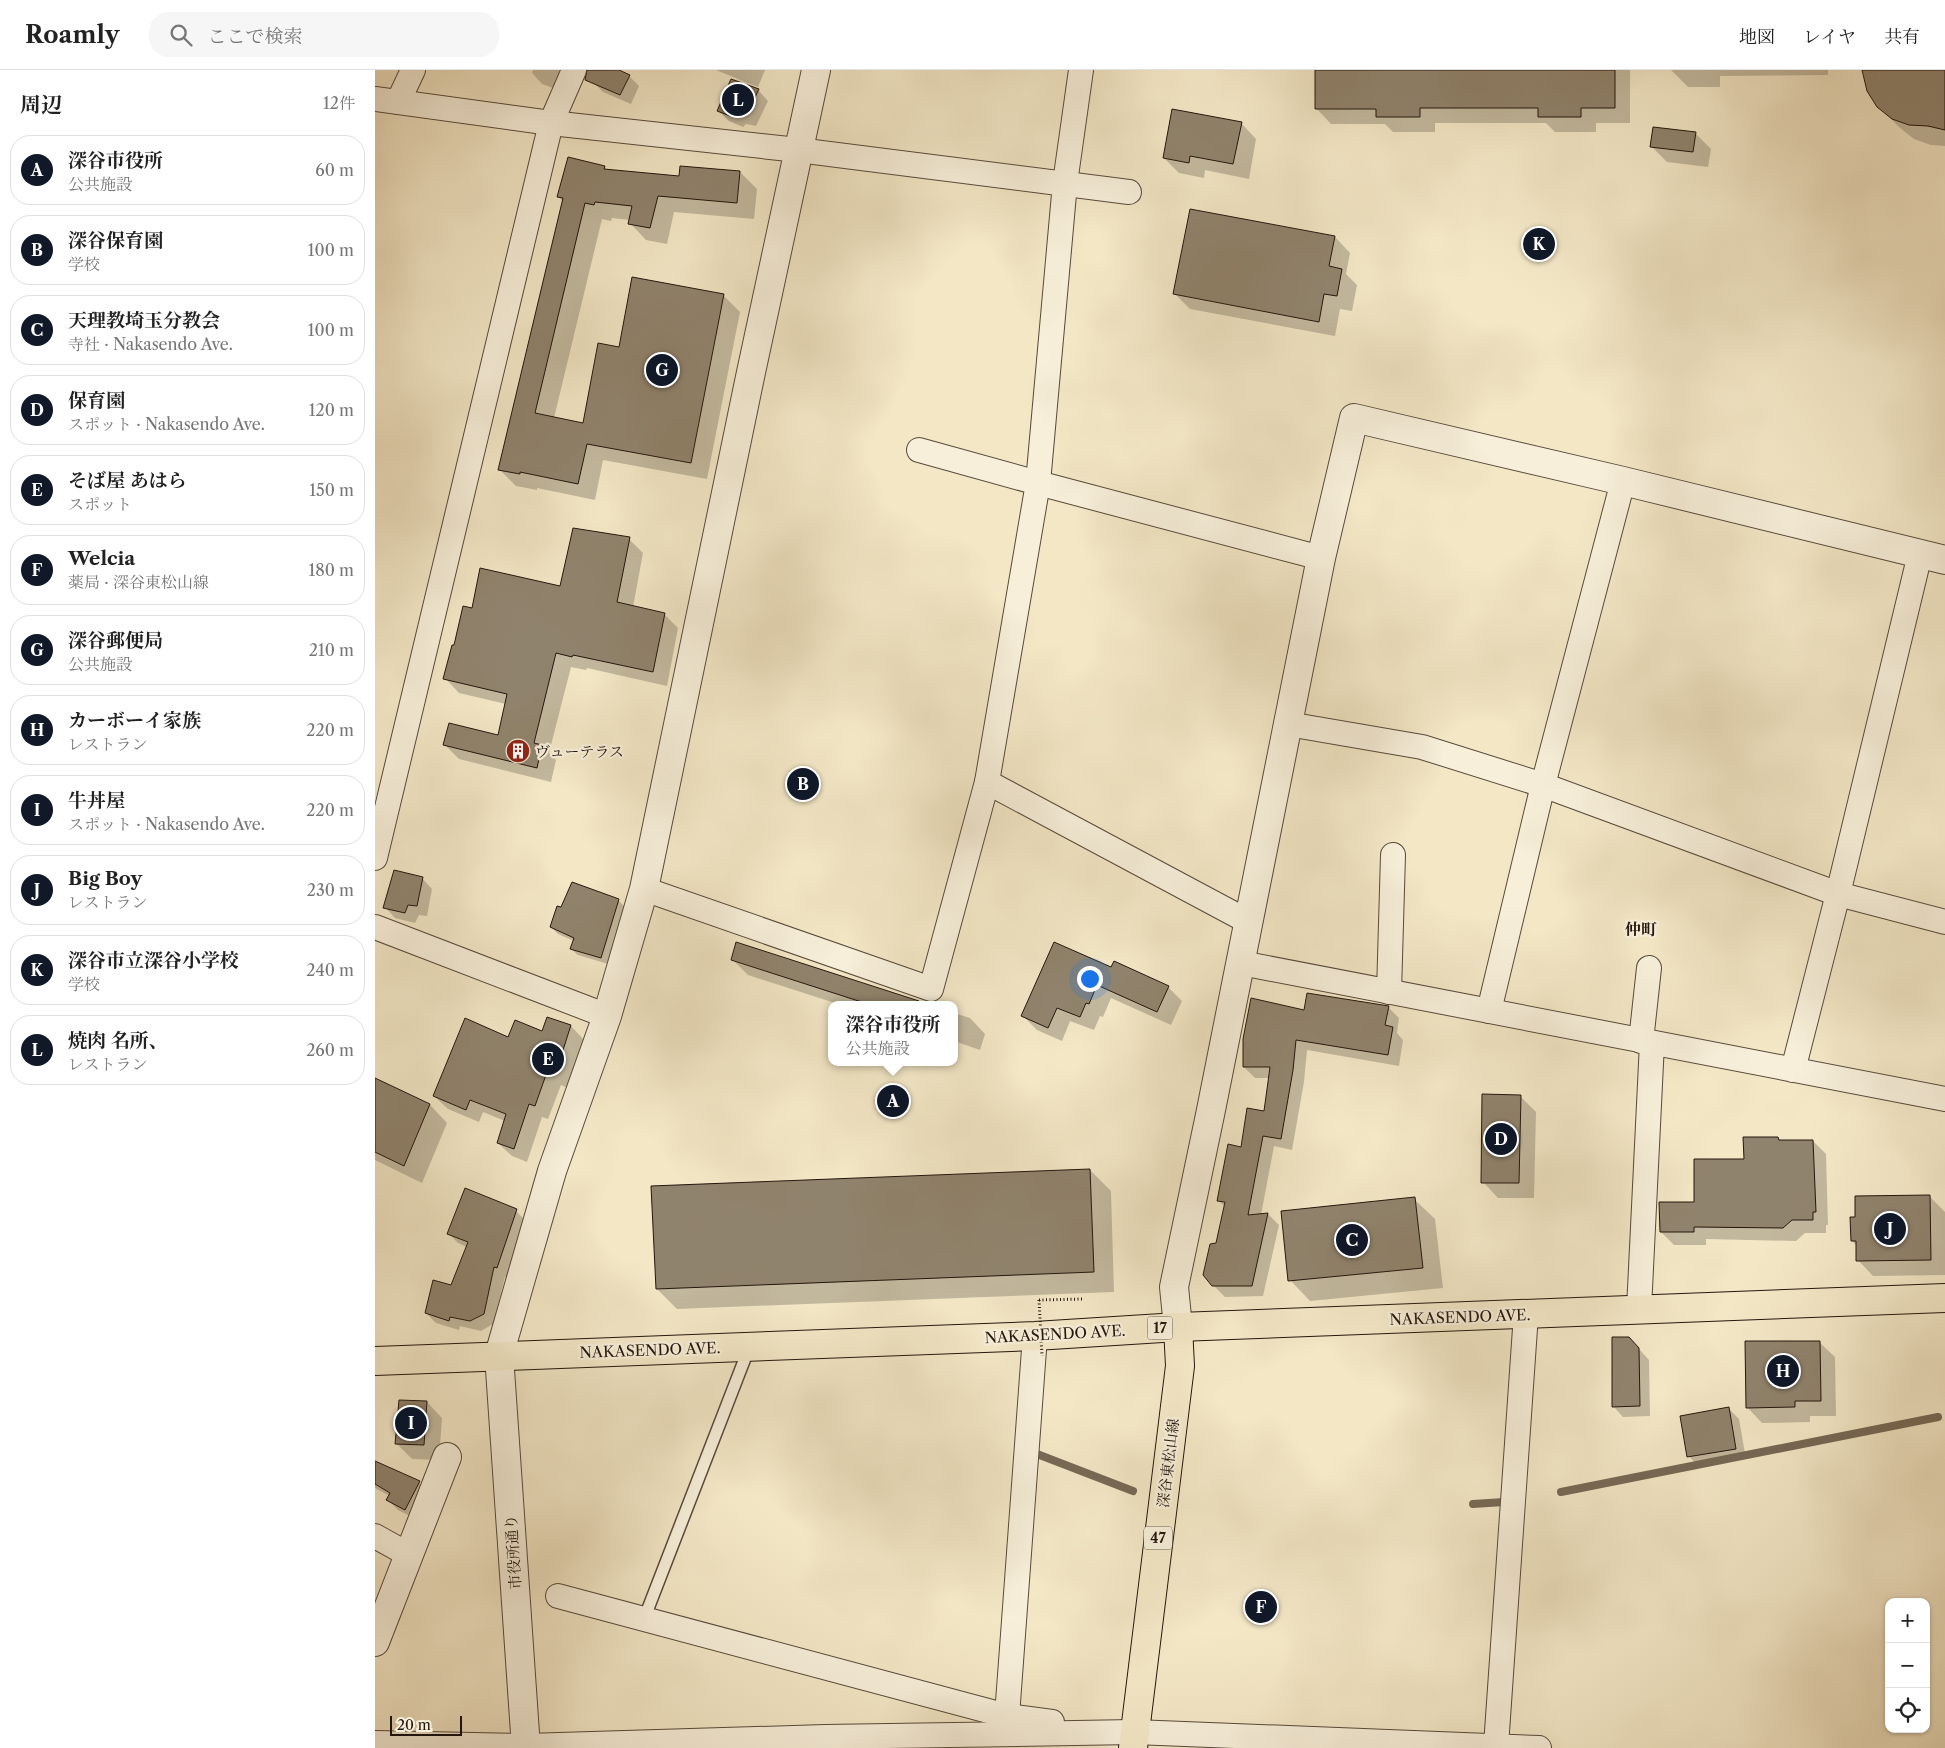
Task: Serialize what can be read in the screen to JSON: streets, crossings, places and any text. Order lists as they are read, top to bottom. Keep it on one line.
{"streets":{"main road":["NAKASENDO AVE.","17","深谷東松山線","47"],"street":["市役所通り"]},"crossings":[["NAKASENDO AVE.","深谷東松山線"],["NAKASENDO AVE.","市役所通り"]],"districts":["仲町"],"places":{"building":["ヴューテラス"]},"scale_bar":"20 m","page":{"header":"Roamly","search":"ここで検索","nav":["地図","レイヤ","共有"],"heading":["周辺","12件"],"pins":["L","K","G","B","E","A","D","J","C","H","I","F"],"list":[{"mark":"A","name":"深谷市役所","note":"公共施設","value":"60 m"},{"mark":"B","name":"深谷保育園","note":"学校","value":"100 m"},{"mark":"C","name":"天理教埼玉分教会","note":"寺社 · Nakasendo Ave.","value":"100 m"},{"mark":"D","name":"保育園","note":"スポット · Nakasendo Ave.","value":"120 m"},{"mark":"E","name":"そば屋 あはら","note":"スポット","value":"150 m"},{"mark":"F","name":"Welcia","note":"薬局 · 深谷東松山線","value":"180 m"},{"mark":"G","name":"深谷郵便局","note":"公共施設","value":"210 m"},{"mark":"H","name":"カーボーイ家族","note":"レストラン","value":"220 m"},{"mark":"I","name":"牛丼屋","note":"スポット · Nakasendo Ave.","value":"220 m"},{"mark":"J","name":"Big Boy","note":"レストラン","value":"230 m"},{"mark":"K","name":"深谷市立深谷小学校","note":"学校","value":"240 m"},{"mark":"L","name":"焼肉 名所、","note":"レストラン","value":"260 m"}],"popup":["深谷市役所","公共施設"],"map_buttons":["+","−"],"scale":"20 m"}}
